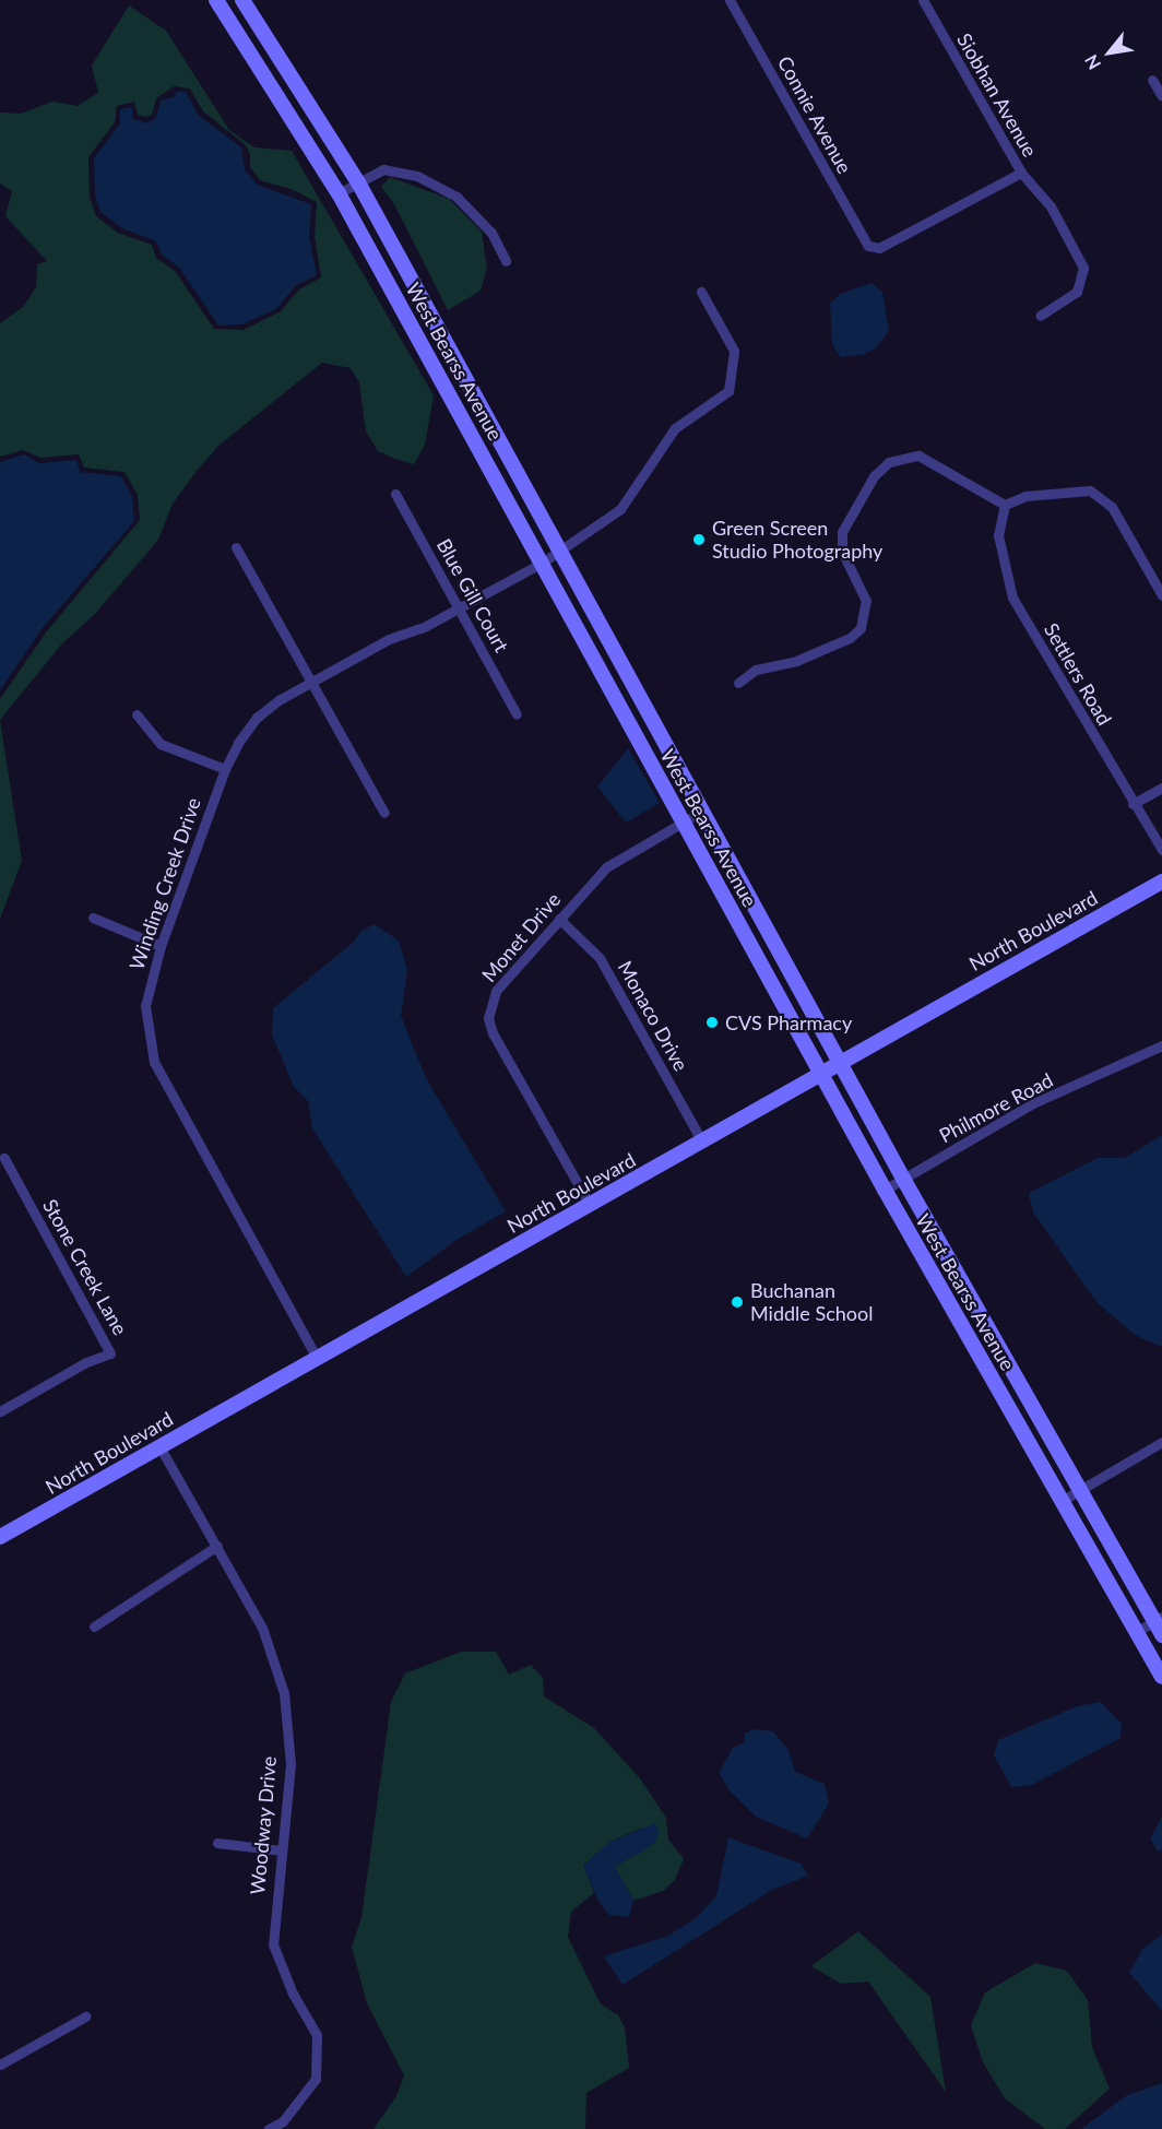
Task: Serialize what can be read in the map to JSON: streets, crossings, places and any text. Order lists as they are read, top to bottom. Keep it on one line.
{"streets":{"main road":["West Bearss Avenue","North Boulevard"],"street":["Siobhan Avenue","Connie Avenue","Blue Gill Court","Settlers Road","Winding Creek Drive","Monet Drive","Monaco Drive","Philmore Road","Stone Creek Lane","Woodway Drive"]},"crossings":[["Siobhan Avenue","Connie Avenue"],["West Bearss Avenue","Winding Creek Drive"],["West Bearss Avenue","North Boulevard"],["West Bearss Avenue","Monet Drive"],["West Bearss Avenue","Philmore Road"],["Blue Gill Court","Winding Creek Drive"],["Winding Creek Drive","North Boulevard"],["North Boulevard","Monet Drive"],["North Boulevard","Monaco Drive"],["North Boulevard","Woodway Drive"],["Monet Drive","Monaco Drive"]],"places":["Green Screen Studio Photography","CVS Pharmacy","Buchanan Middle School"],"north":"bottom left"}
